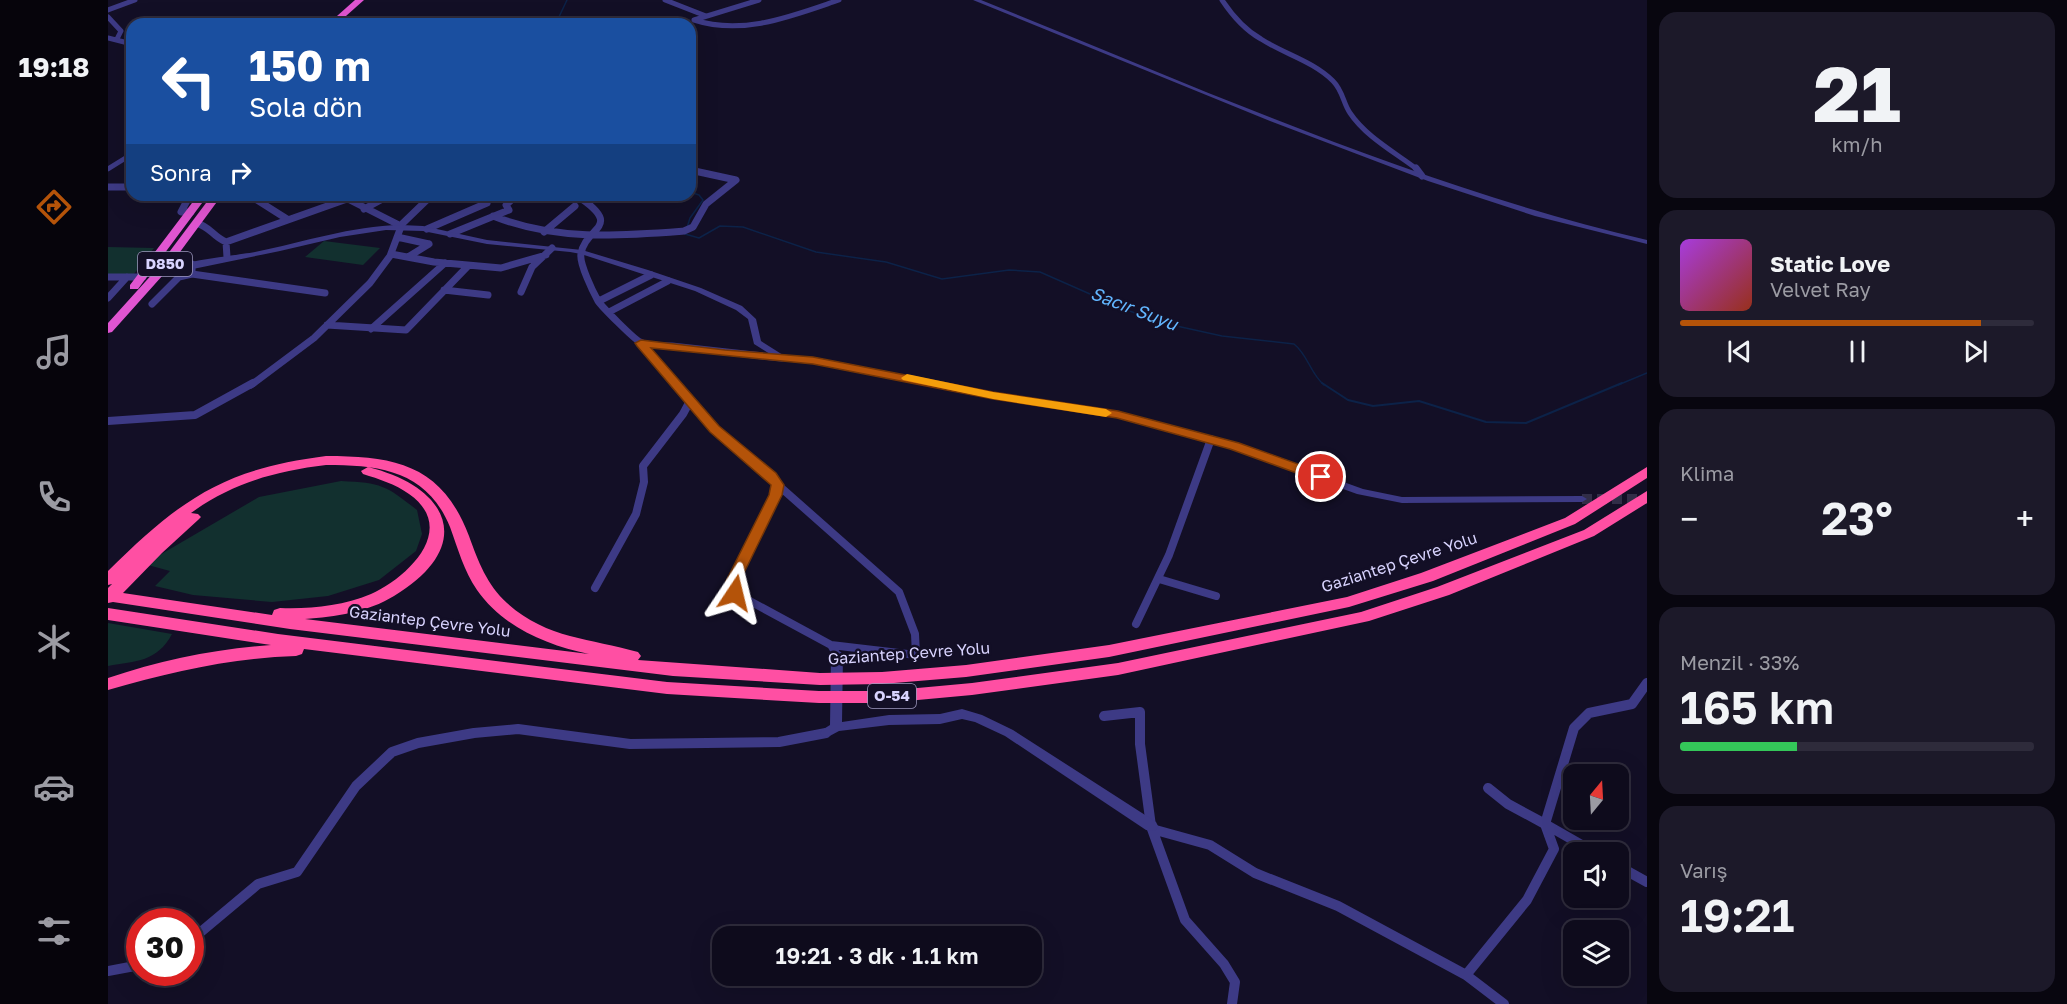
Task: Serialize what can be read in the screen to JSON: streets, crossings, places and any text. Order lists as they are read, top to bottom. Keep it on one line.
{"streets":{"highway":["D850","Gaziantep Çevre Yolu","O-54"]},"water":["Sacır Suyu"],"north":"top","page":{"tabs":"19:18","tile":[["21","km/h"],"Klima",["Menzil · 33%","165 km"],["Varış","19:21"]],"turn":["150 m","Sola dön"],"then":"Sonra","song":["Static Love","Velvet Ray"],"heat":["−","23°","+"],"limit":"30","trip":"19:21 · 3 dk · 1.1 km"}}
